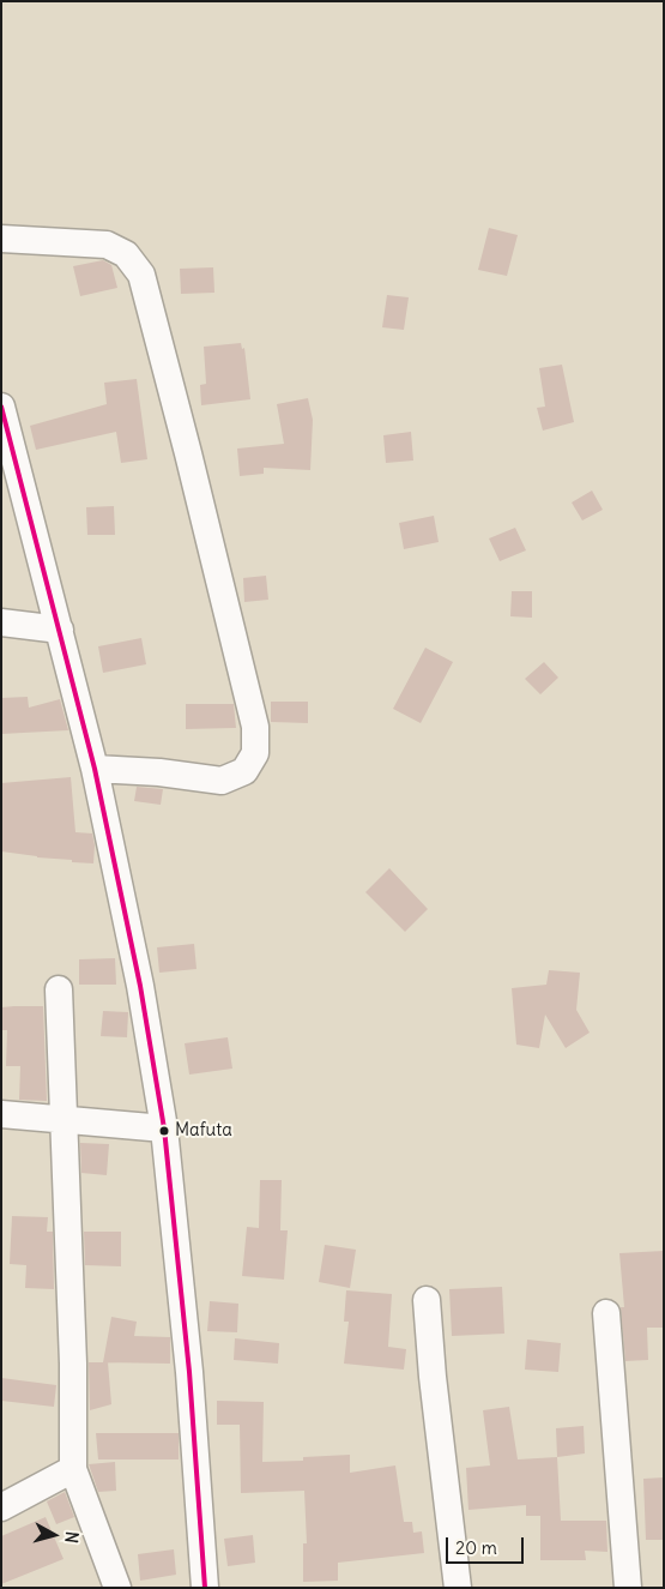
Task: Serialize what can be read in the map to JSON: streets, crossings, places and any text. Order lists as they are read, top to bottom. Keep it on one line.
{"places":["Mafuta"],"scale_bar":"20 m","north":"right"}
